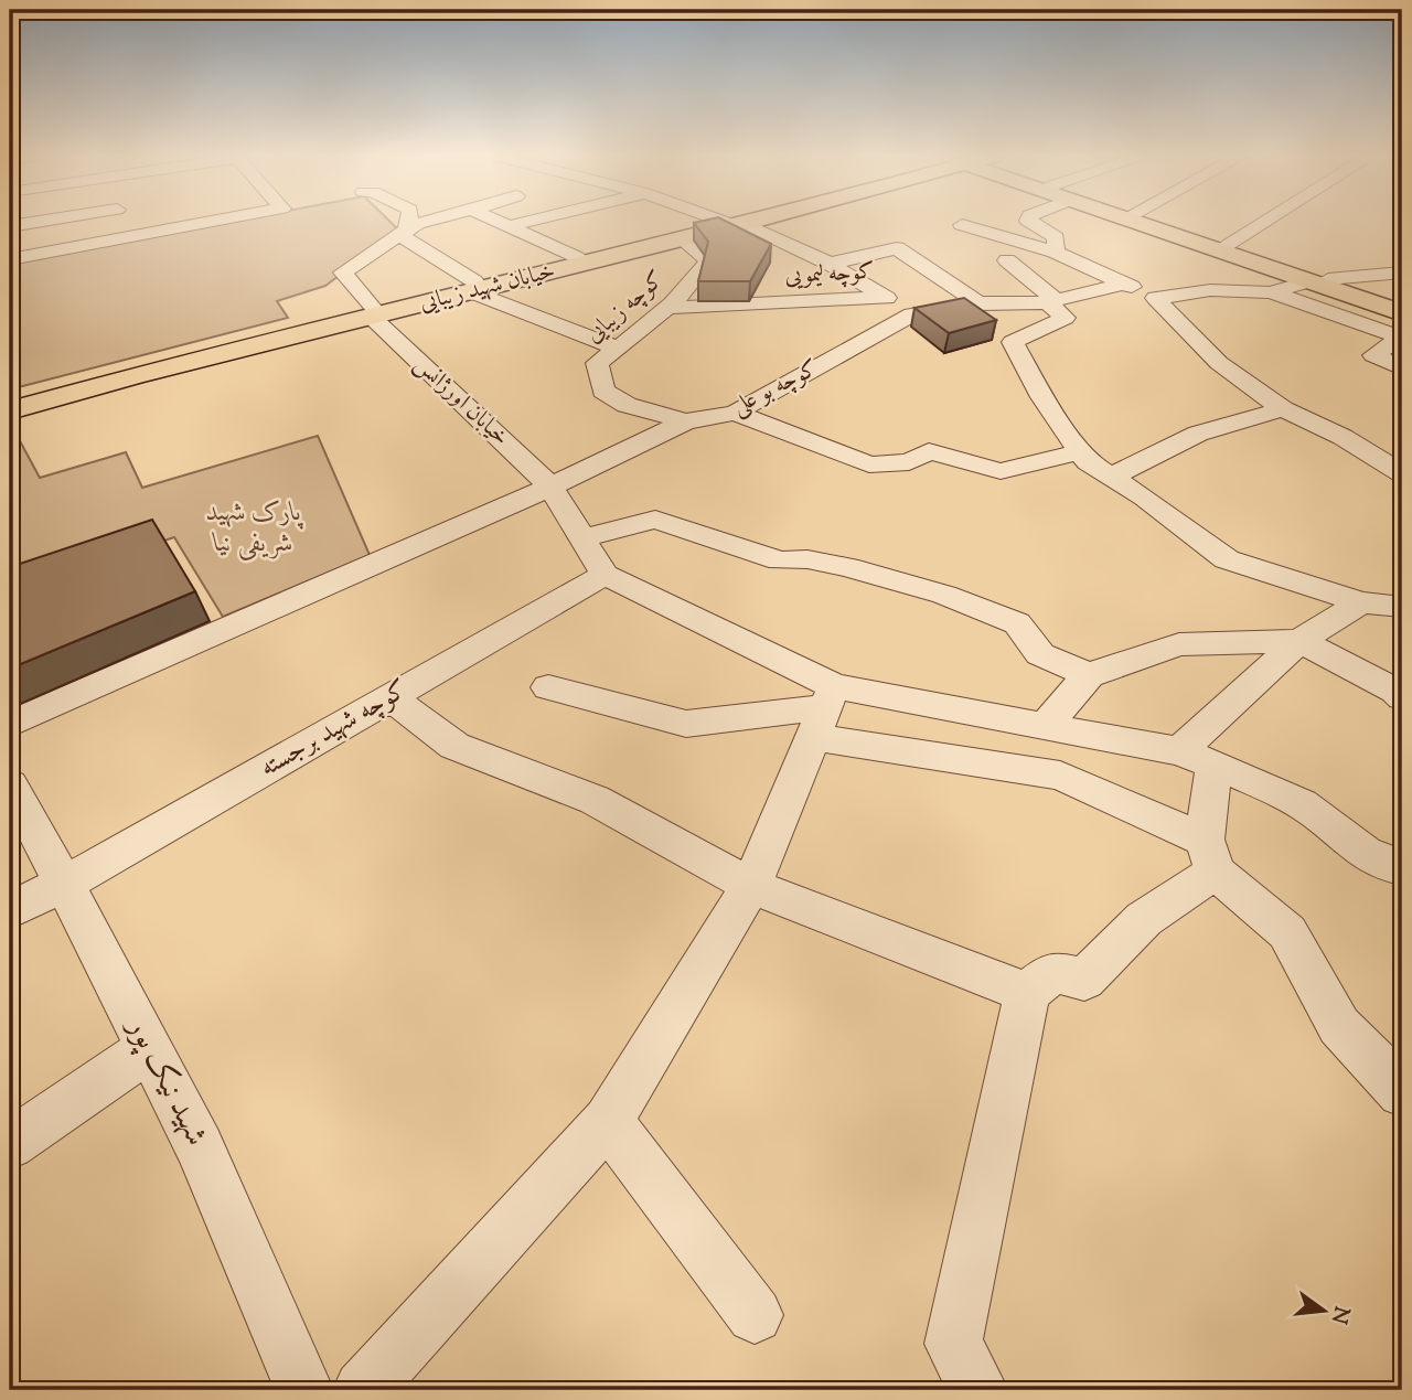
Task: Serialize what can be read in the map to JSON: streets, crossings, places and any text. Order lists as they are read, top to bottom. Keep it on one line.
{"streets":{"main road":["خیابان شهید زیبایی"],"street":["کوچه لیمویی","کوچه زیبایی","کوچه بو علی","خیابان اورژانس","کوچه شهید برجسته","شهید نیک پور"]},"crossings":[["کوچه لیمویی","خیابان شهید زیبایی"],["کوچه لیمویی","کوچه زیبایی"],["خیابان شهید زیبایی","کوچه زیبایی"],["خیابان شهید زیبایی","خیابان اورژانس"],["کوچه زیبایی","کوچه بو علی"],["کوچه بو علی","خیابان اورژانس"],["خیابان اورژانس","کوچه شهید برجسته"],["کوچه شهید برجسته","شهید نیک پور"]],"parks":["پارک شهید شریفی نیا"],"north":"right"}
